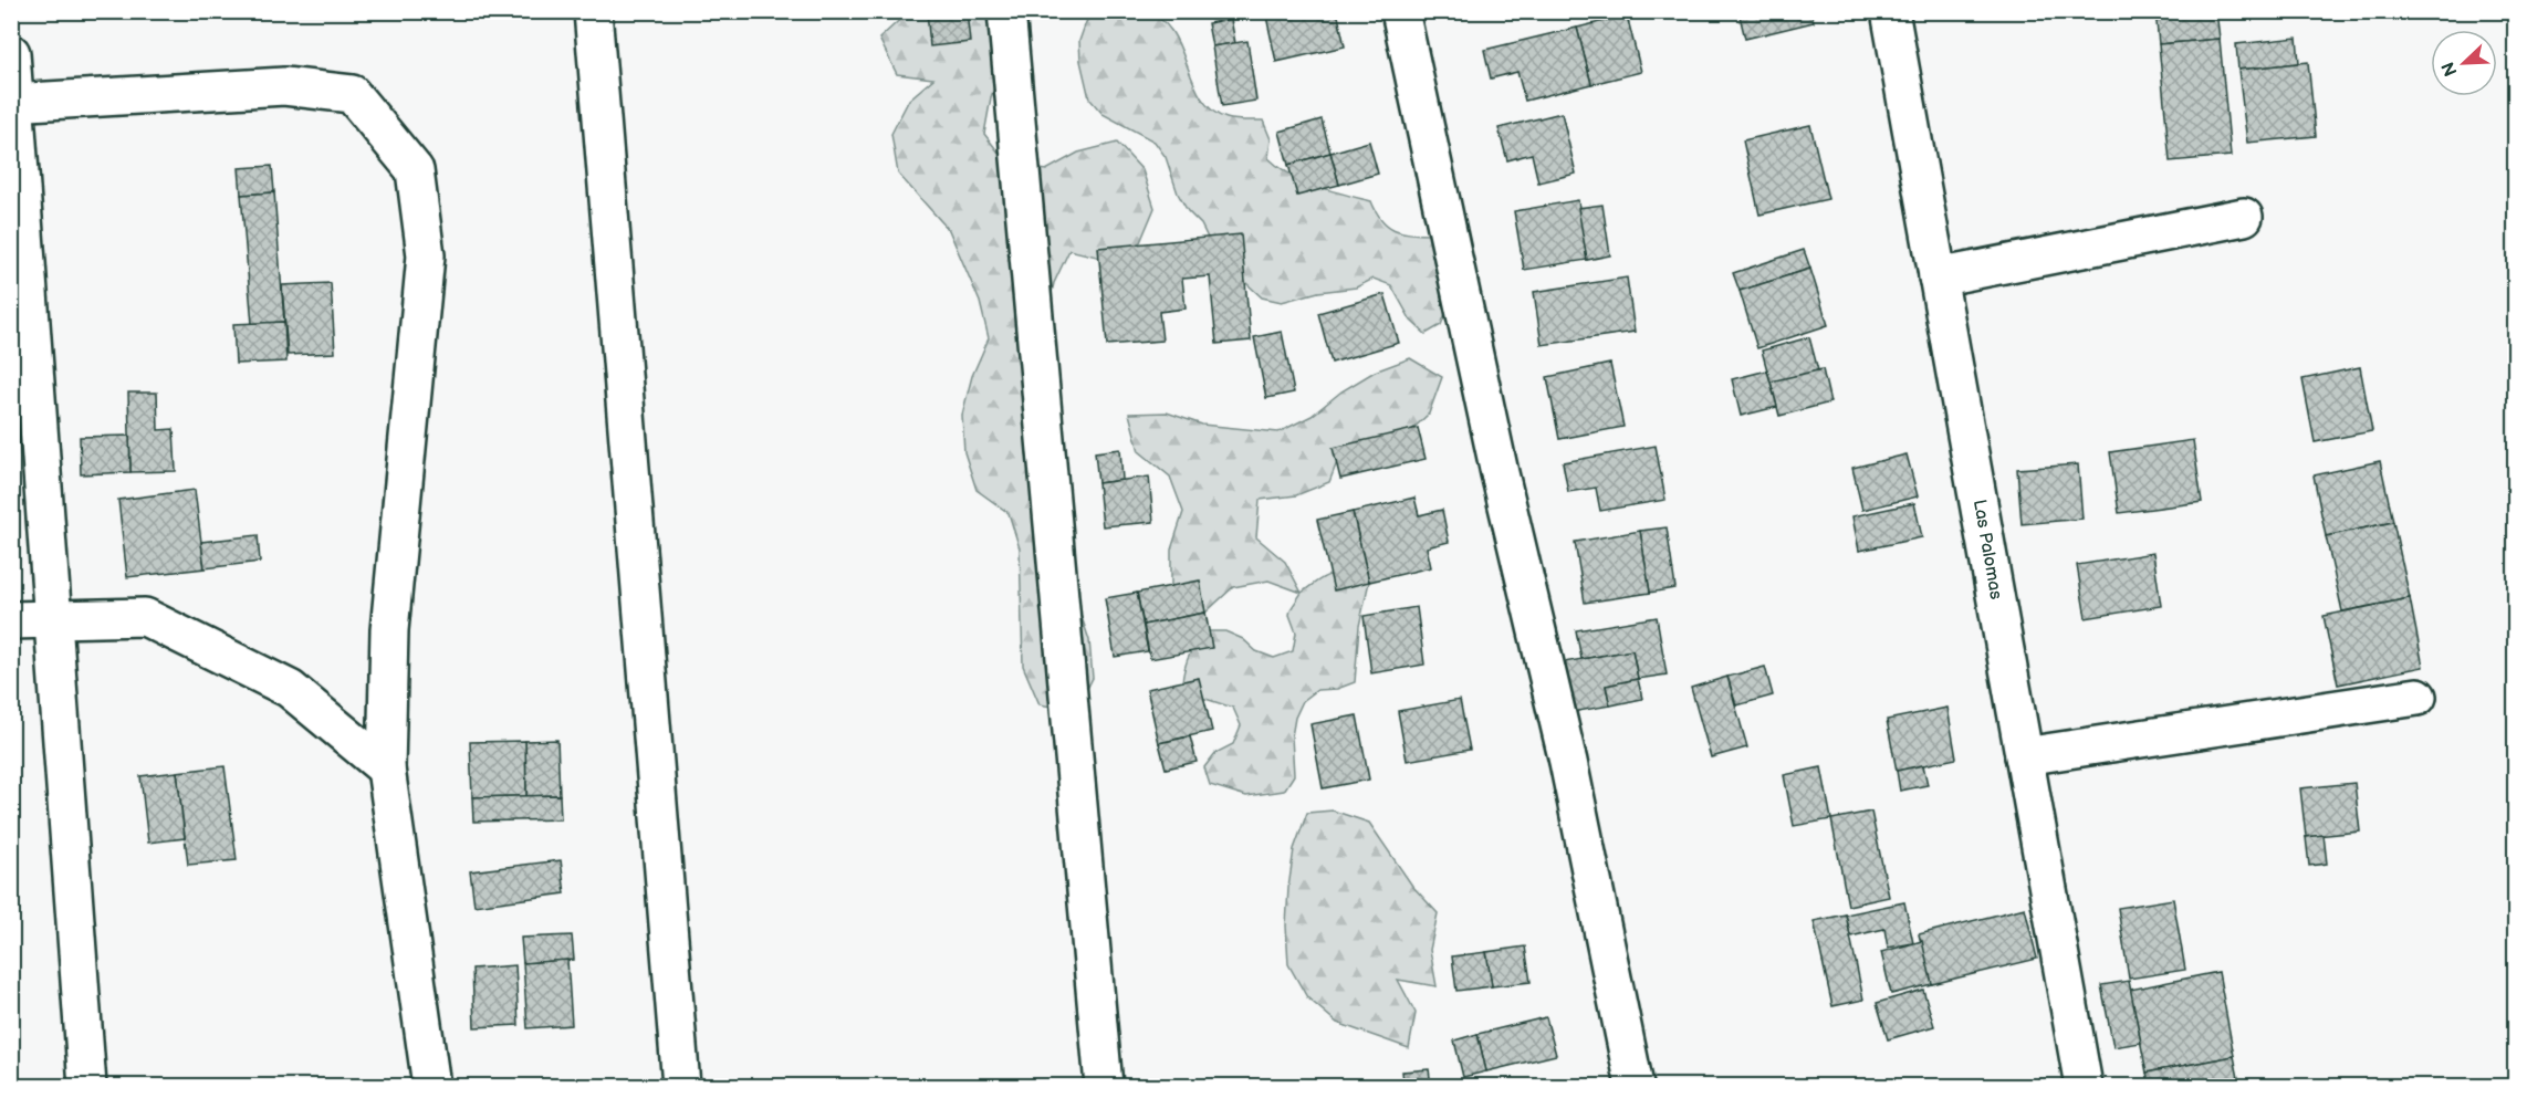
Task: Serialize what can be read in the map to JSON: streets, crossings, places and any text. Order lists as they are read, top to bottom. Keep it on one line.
{"streets":{"street":["Las Palomas"]},"north":"bottom left"}
